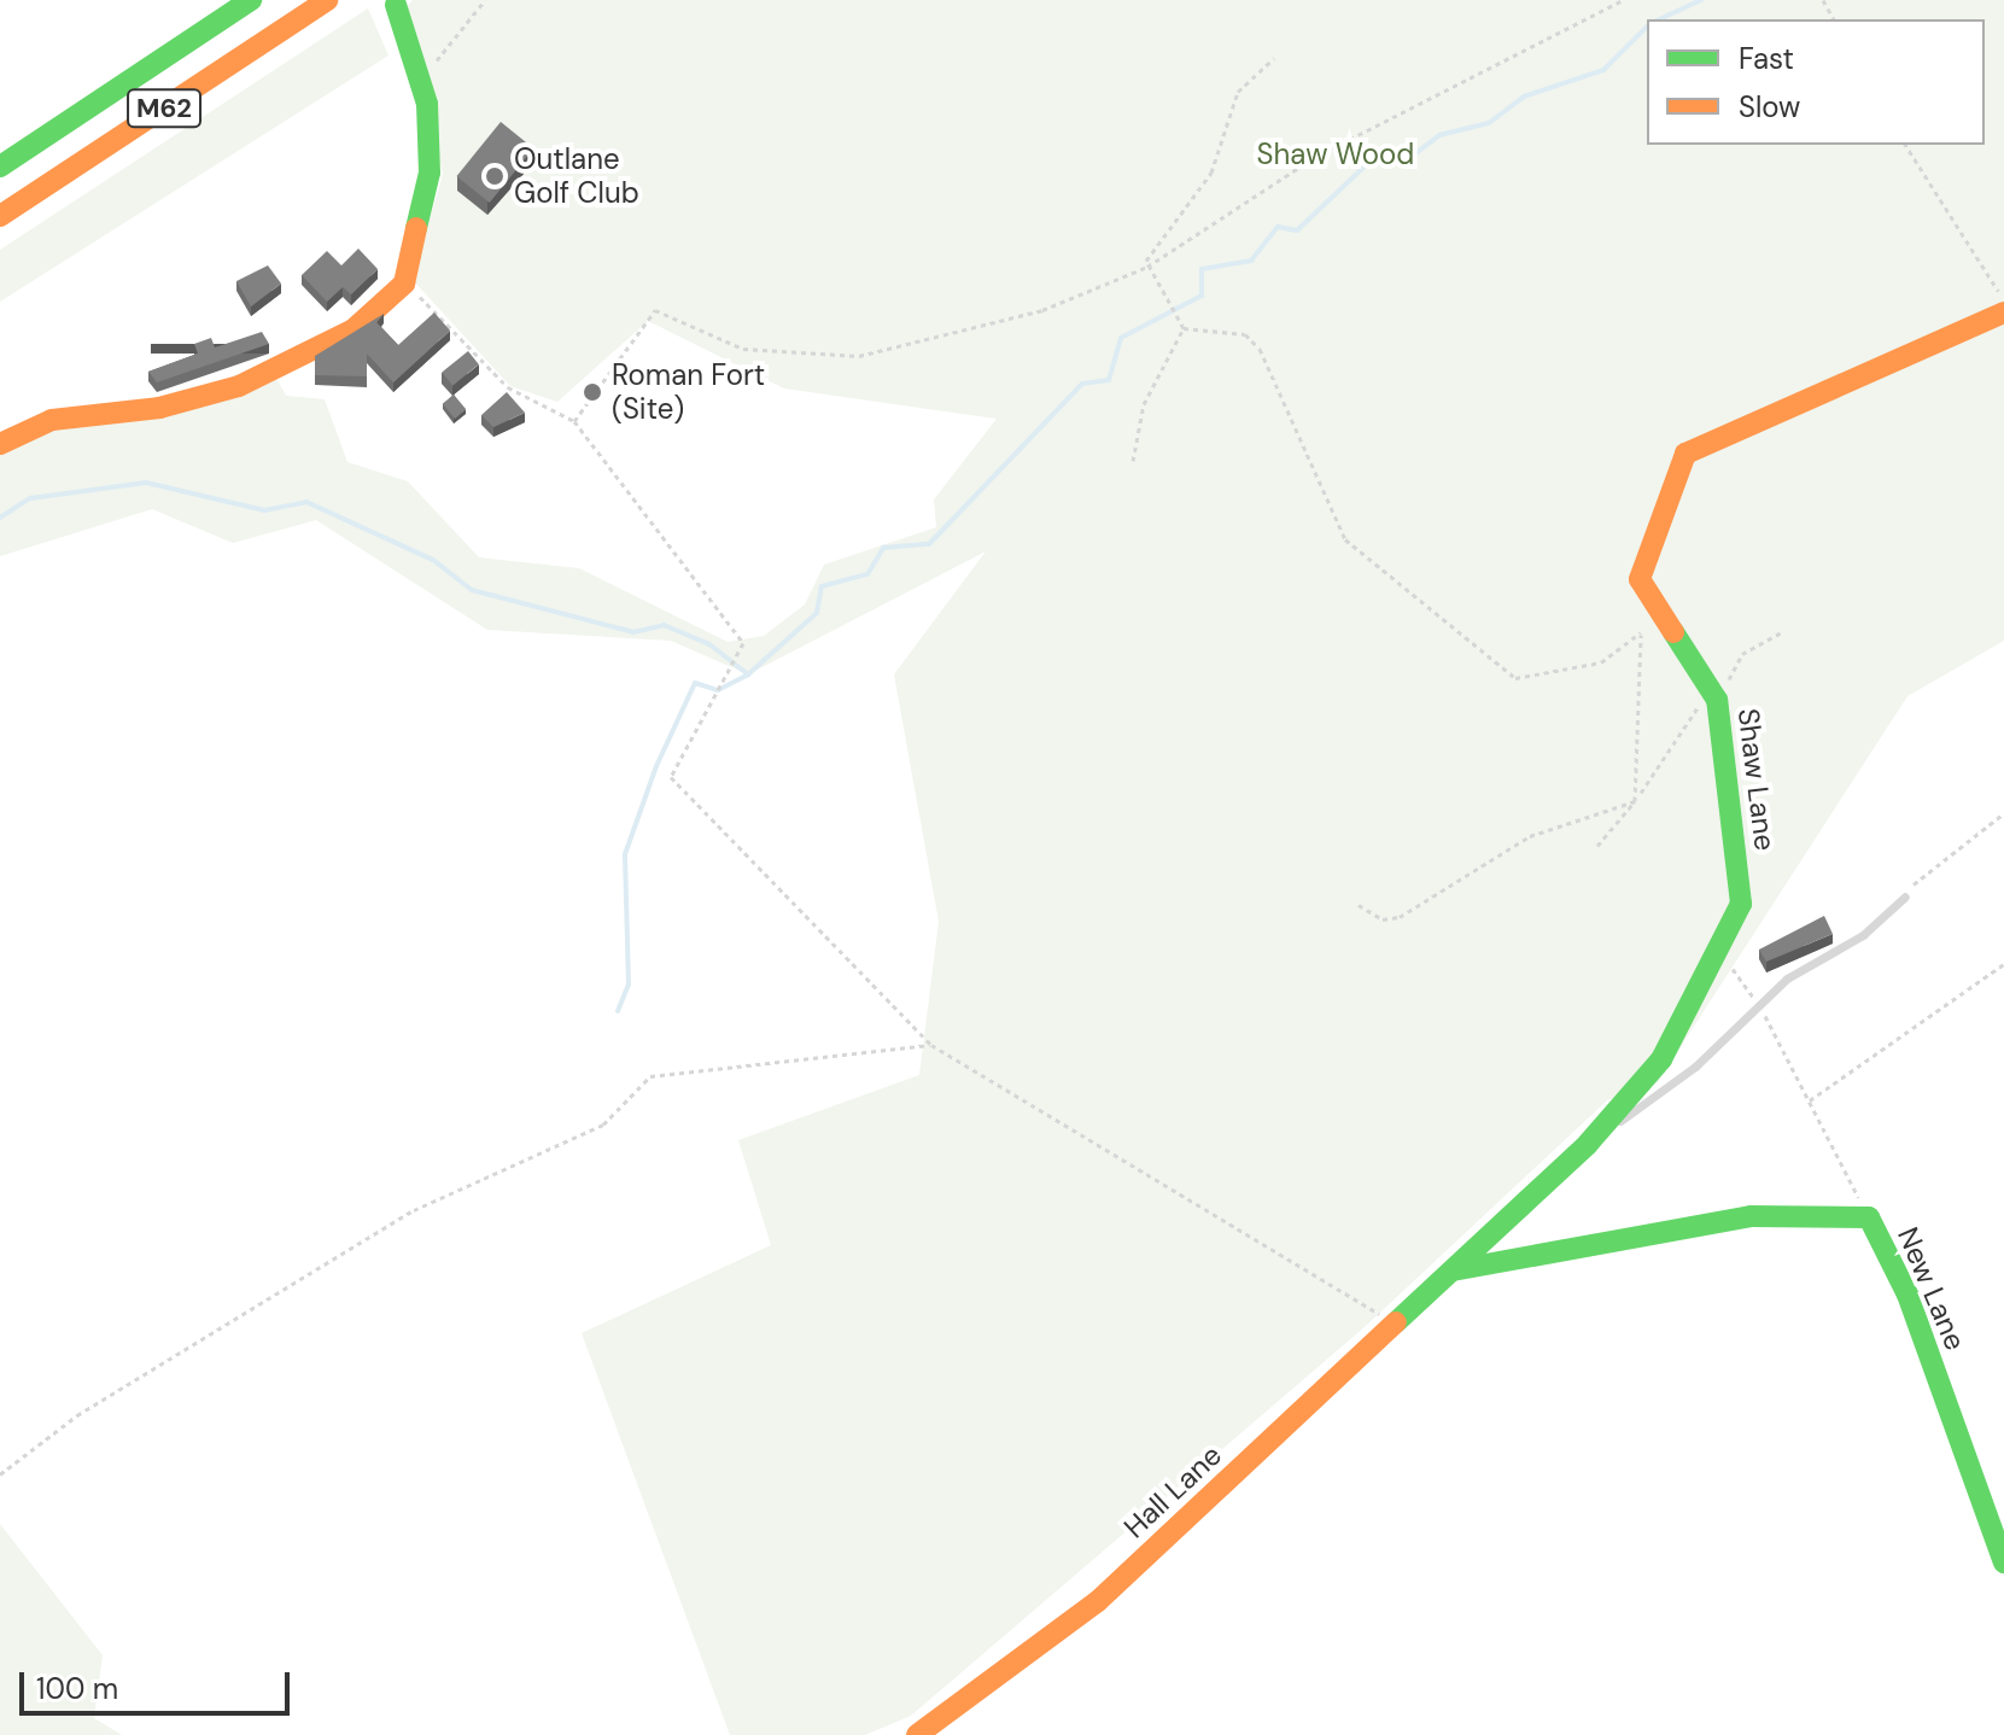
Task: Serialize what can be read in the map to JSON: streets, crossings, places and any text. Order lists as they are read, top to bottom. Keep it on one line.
{"streets":{"main road":["M62","Shaw Lane","New Lane","Hall Lane"]},"crossings":[["Shaw Lane","New Lane"],["Shaw Lane","Hall Lane"],["New Lane","Hall Lane"]],"parks":["Shaw Wood"],"places":["Outlane Golf Club","Roman Fort (Site)"],"legend":["Fast","Slow"],"scale_bar":"100 m"}
